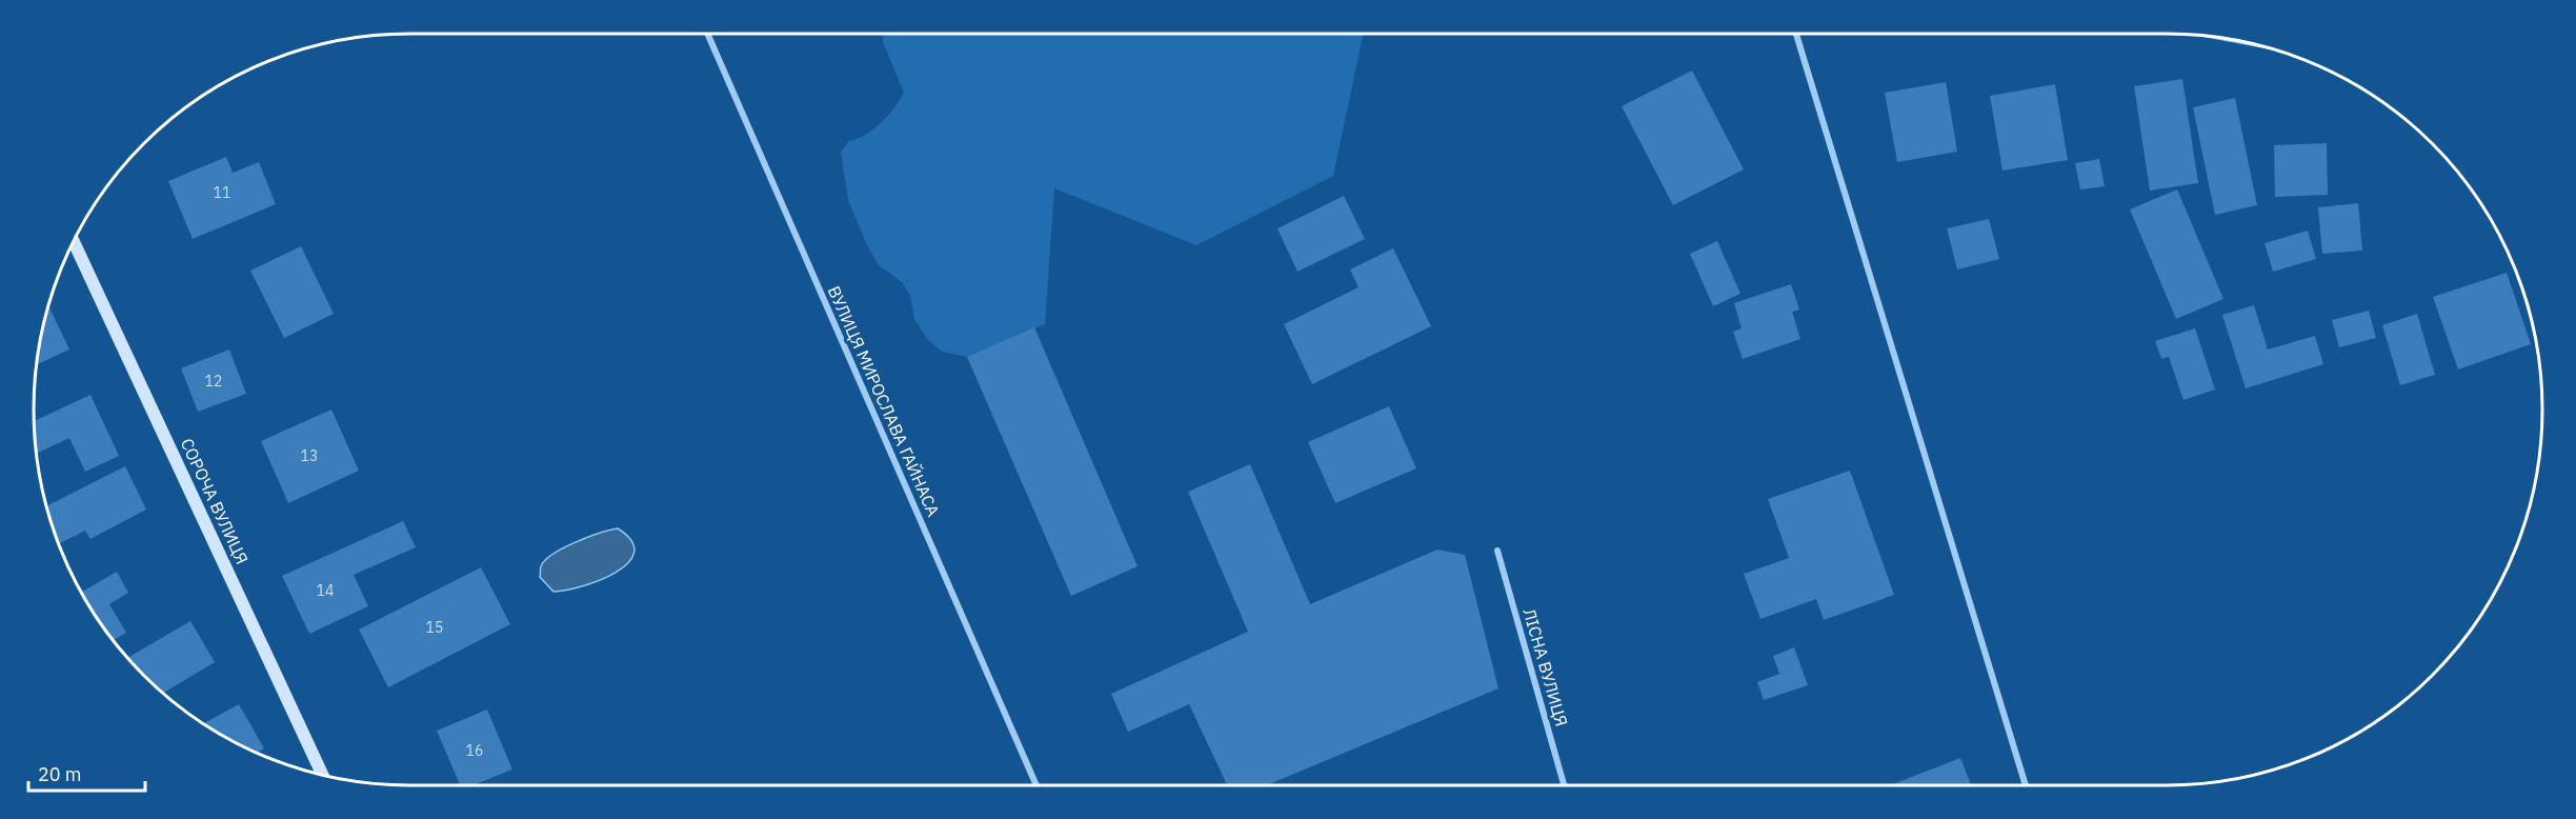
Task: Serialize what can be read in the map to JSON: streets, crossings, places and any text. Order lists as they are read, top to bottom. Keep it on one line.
{"streets":{"main road":["СОРОЧА ВУЛИЦЯ"],"street":["ВУЛИЦЯ МИРОСЛАВА ГАЙНАСА","ЛІСНА ВУЛИЦЯ"]},"house_numbers":["11","12","13","14","15","16"],"scale_bar":"20 m"}
